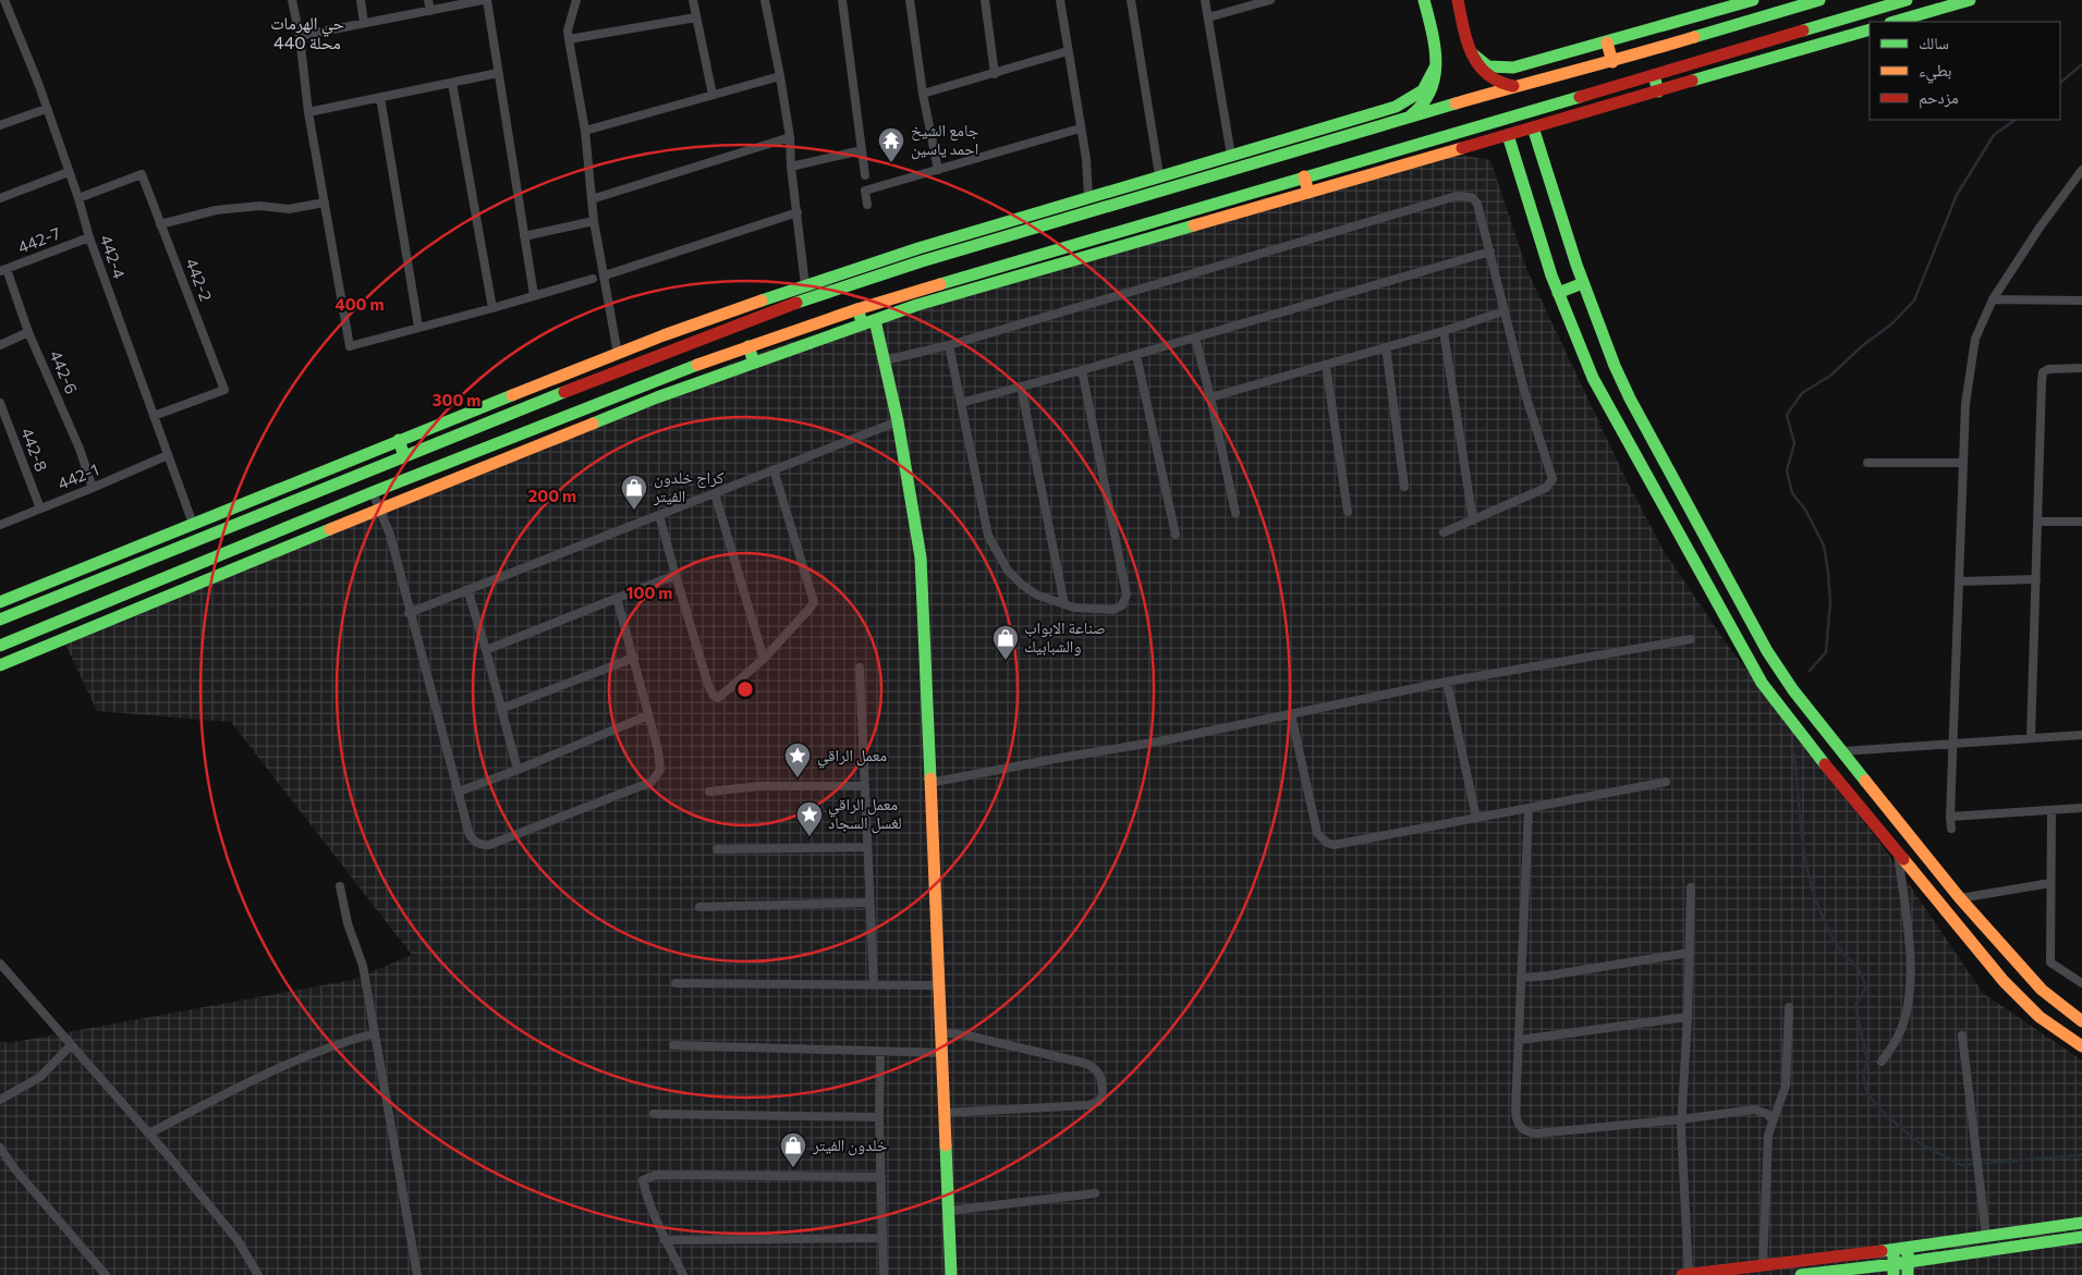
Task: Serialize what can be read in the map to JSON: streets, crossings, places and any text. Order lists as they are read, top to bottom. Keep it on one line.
{"streets":{"street":["442-7","442-4","442-2","442-6","442-8","442-1"]},"crossings":[["442-7","442-4"],["442-7","442-6"],["442-4","442-2"],["442-4","442-1"],["442-6","442-1"],["442-8","442-1"]],"districts":["حي الهرمات محلة 440"],"places":{"temple":["جامع الشيخ احمد ياسين"],"shop":["كراج خلدون الفيتر","صناعة الابواب والشبابيك","خلدون الفيتر"],"place":["معمل الراقي","معمل الراقي لغسل السجاد"]},"legend":["سالك","بطيء","مزدحم"],"rings":["400 m","300 m","200 m","100 m"]}
